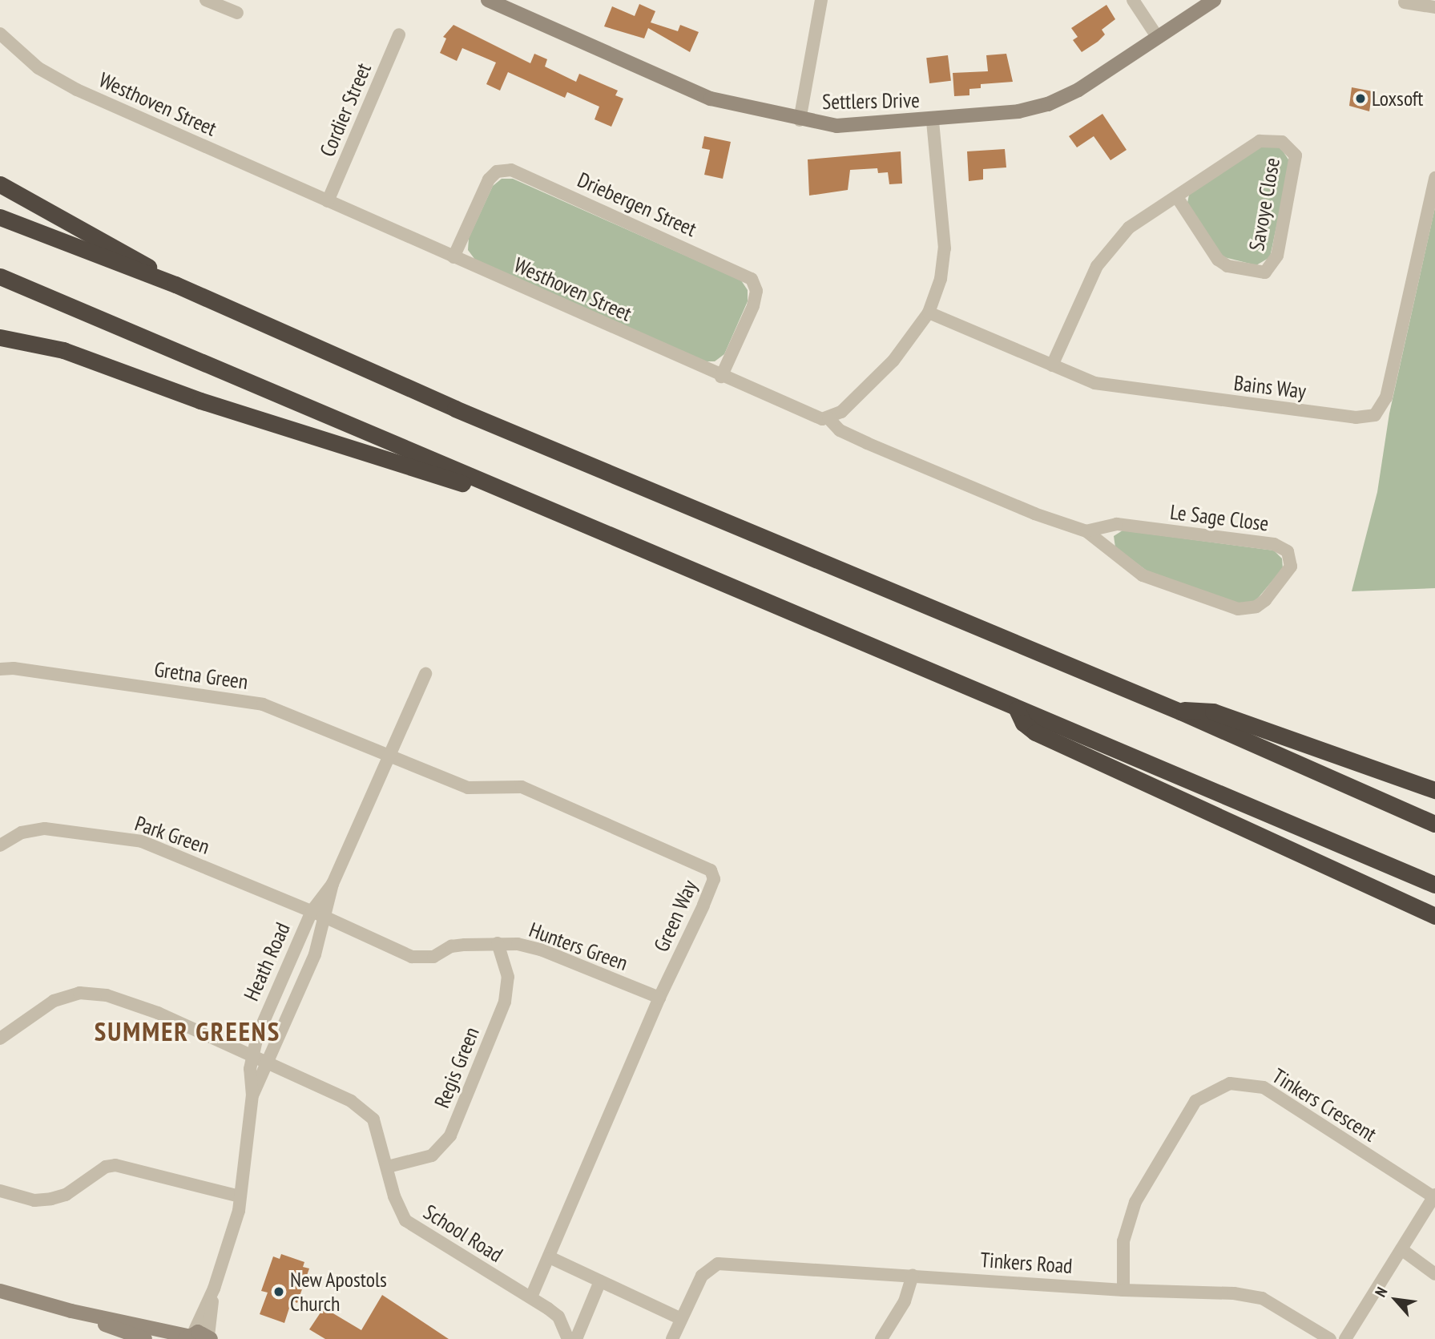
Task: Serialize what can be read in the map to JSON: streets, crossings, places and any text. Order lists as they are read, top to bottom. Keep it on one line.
{"streets":{"street":["Settlers Drive","Westhoven Street","Cordier Street","Driebergen Street","Savoye Close","Bains Way","Le Sage Close","Gretna Green","Park Green","Green Way","Hunters Green","Heath Road","Regis Green","Tinkers Crescent","School Road","Tinkers Road"]},"crossings":[["Westhoven Street","Cordier Street"],["Westhoven Street","Driebergen Street"],["Westhoven Street","Le Sage Close"],["Savoye Close","Bains Way"],["Gretna Green","Green Way"],["Gretna Green","Heath Road"],["Park Green","Hunters Green"],["Park Green","Heath Road"],["Green Way","Hunters Green"],["Green Way","Heath Road"],["Green Way","School Road"],["Hunters Green","Heath Road"],["Hunters Green","Regis Green"],["Heath Road","School Road"],["Regis Green","School Road"],["Tinkers Crescent","Tinkers Road"]],"districts":["SUMMER GREENS"],"places":["Loxsoft","New Apostols Church"],"north":"top left"}
